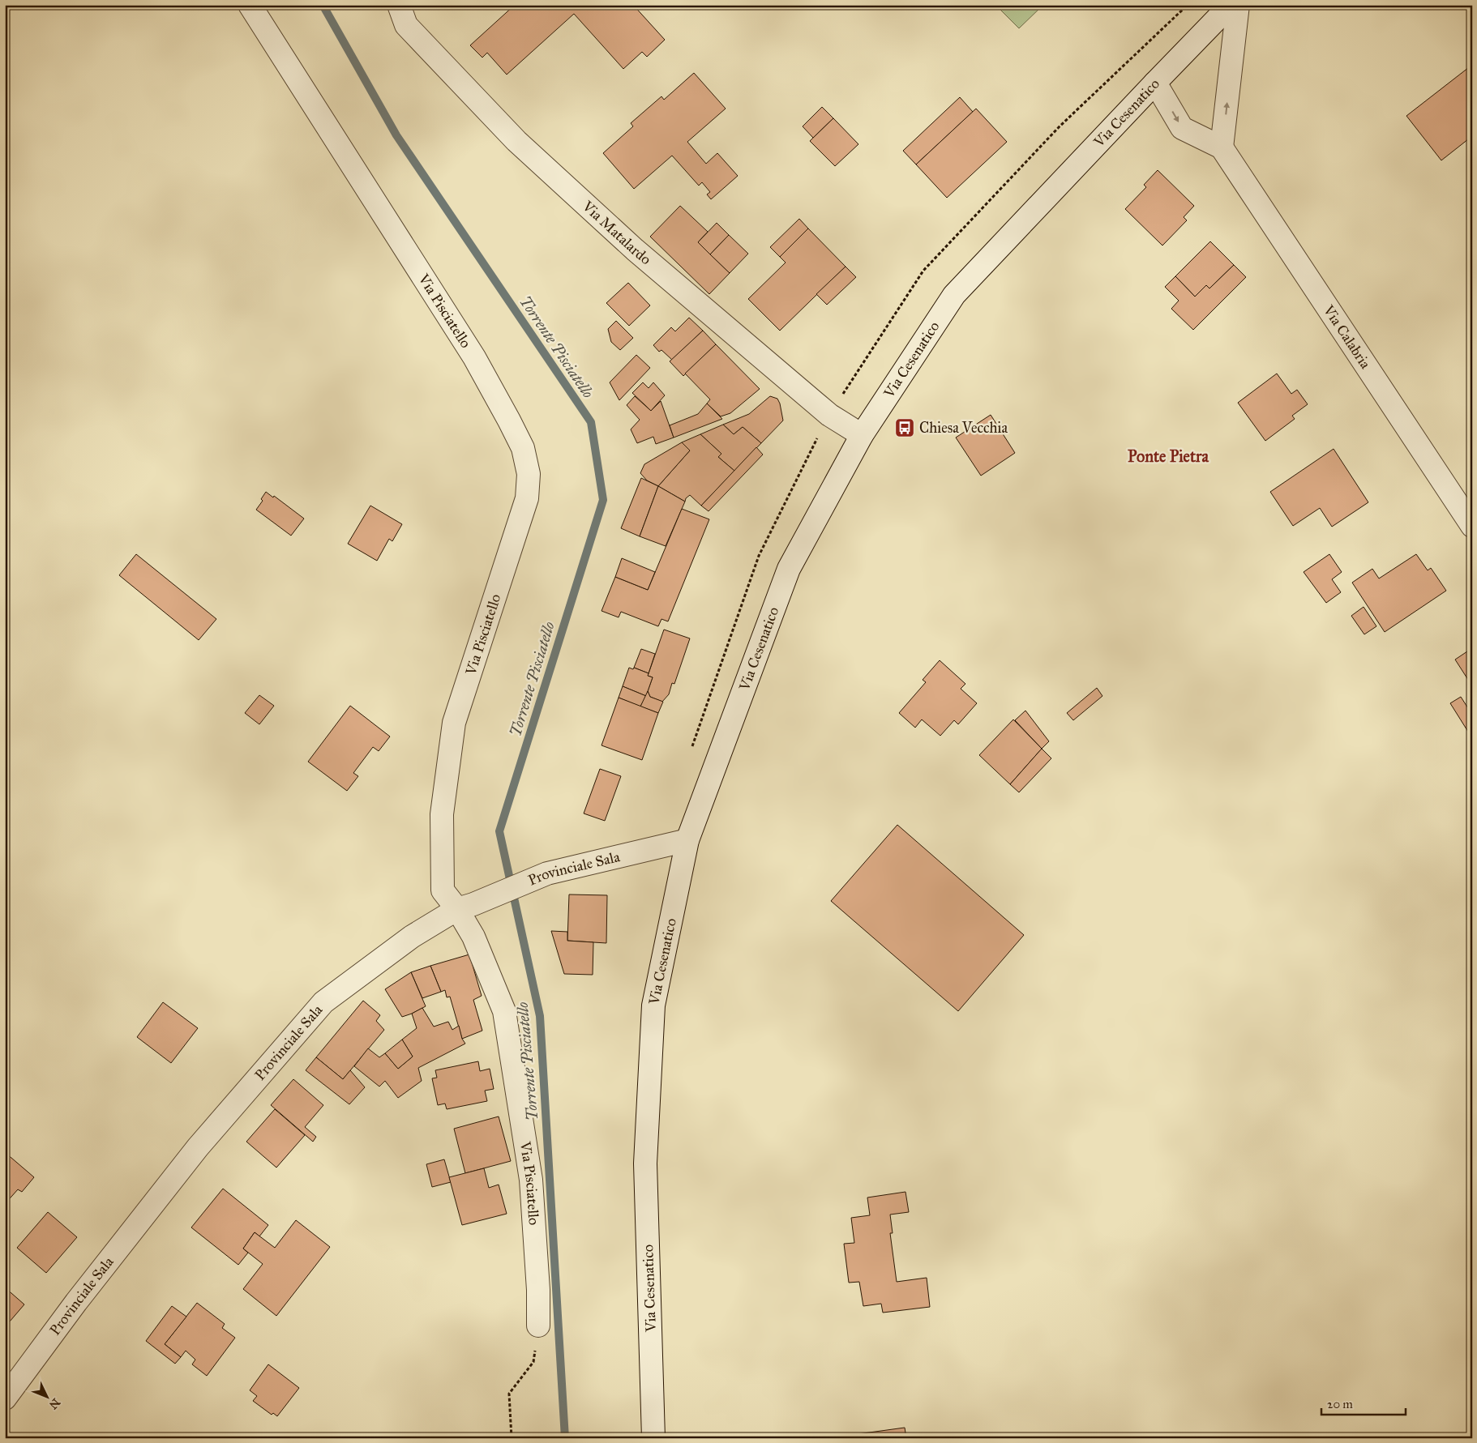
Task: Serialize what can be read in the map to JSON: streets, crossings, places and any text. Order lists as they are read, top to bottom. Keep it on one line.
{"streets":{"street":["Via Cesenatico","Via Matalardo","Via Pisciatello","Via Calabria","Provinciale Sala"]},"crossings":[["Via Cesenatico","Via Matalardo"],["Via Cesenatico","Provinciale Sala"],["Via Pisciatello","Provinciale Sala"]],"districts":["Ponte Pietra"],"water":["Torrente Pisciatello"],"places":{"bus stop":["Chiesa Vecchia"]},"scale_bar":"20 m","north":"bottom right"}
